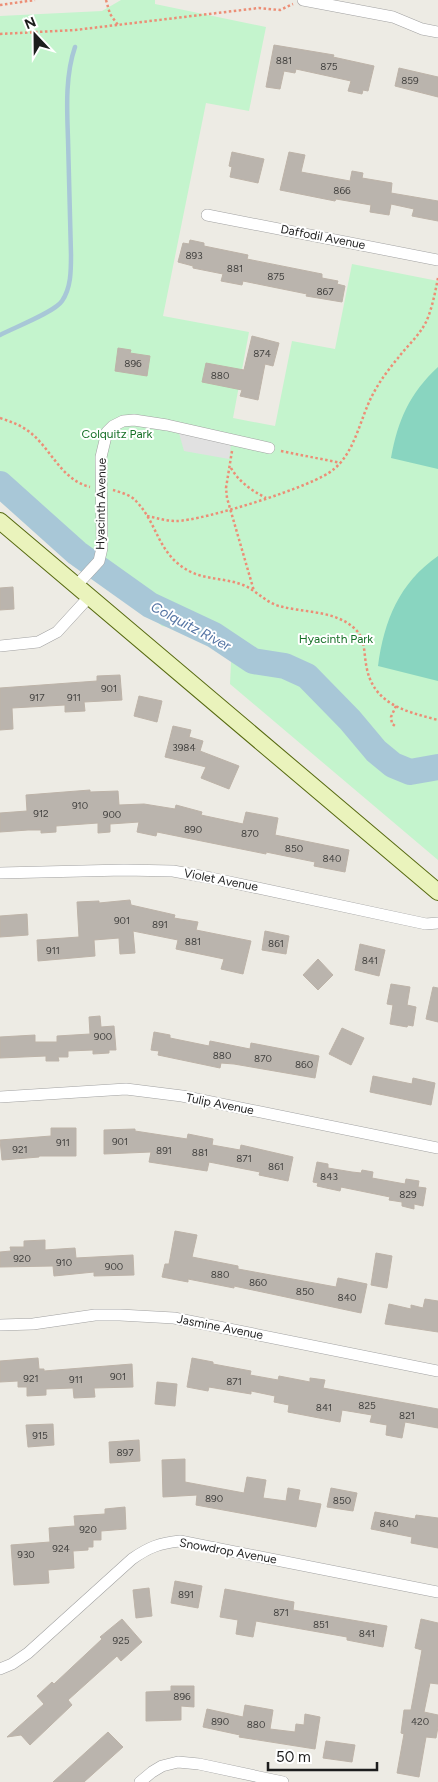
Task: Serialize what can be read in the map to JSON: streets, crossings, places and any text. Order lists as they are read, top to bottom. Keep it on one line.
{"streets":{"street":["Daffodil Avenue","Hyacinth Avenue","Violet Avenue","Tulip Avenue","Jasmine Avenue","Snowdrop Avenue"]},"water":["Colquitz River"],"parks":["Colquitz Park","Hyacinth Park"],"house_numbers":["881","875","859","866","893","881","875","867","874","896","880","901","917","911","3984","910","912","900","890","870","850","840","901","891","881","861","911","841","900","880","870","860","901","911","921","891","881","871","861","843","829","920","910","900","880","860","850","840","901","921","911","871","825","841","821","915","897","890","850","840","920","924","930","891","871","851","841","925","896","890","420","880"],"scale_bar":"50 m","north":"top"}
